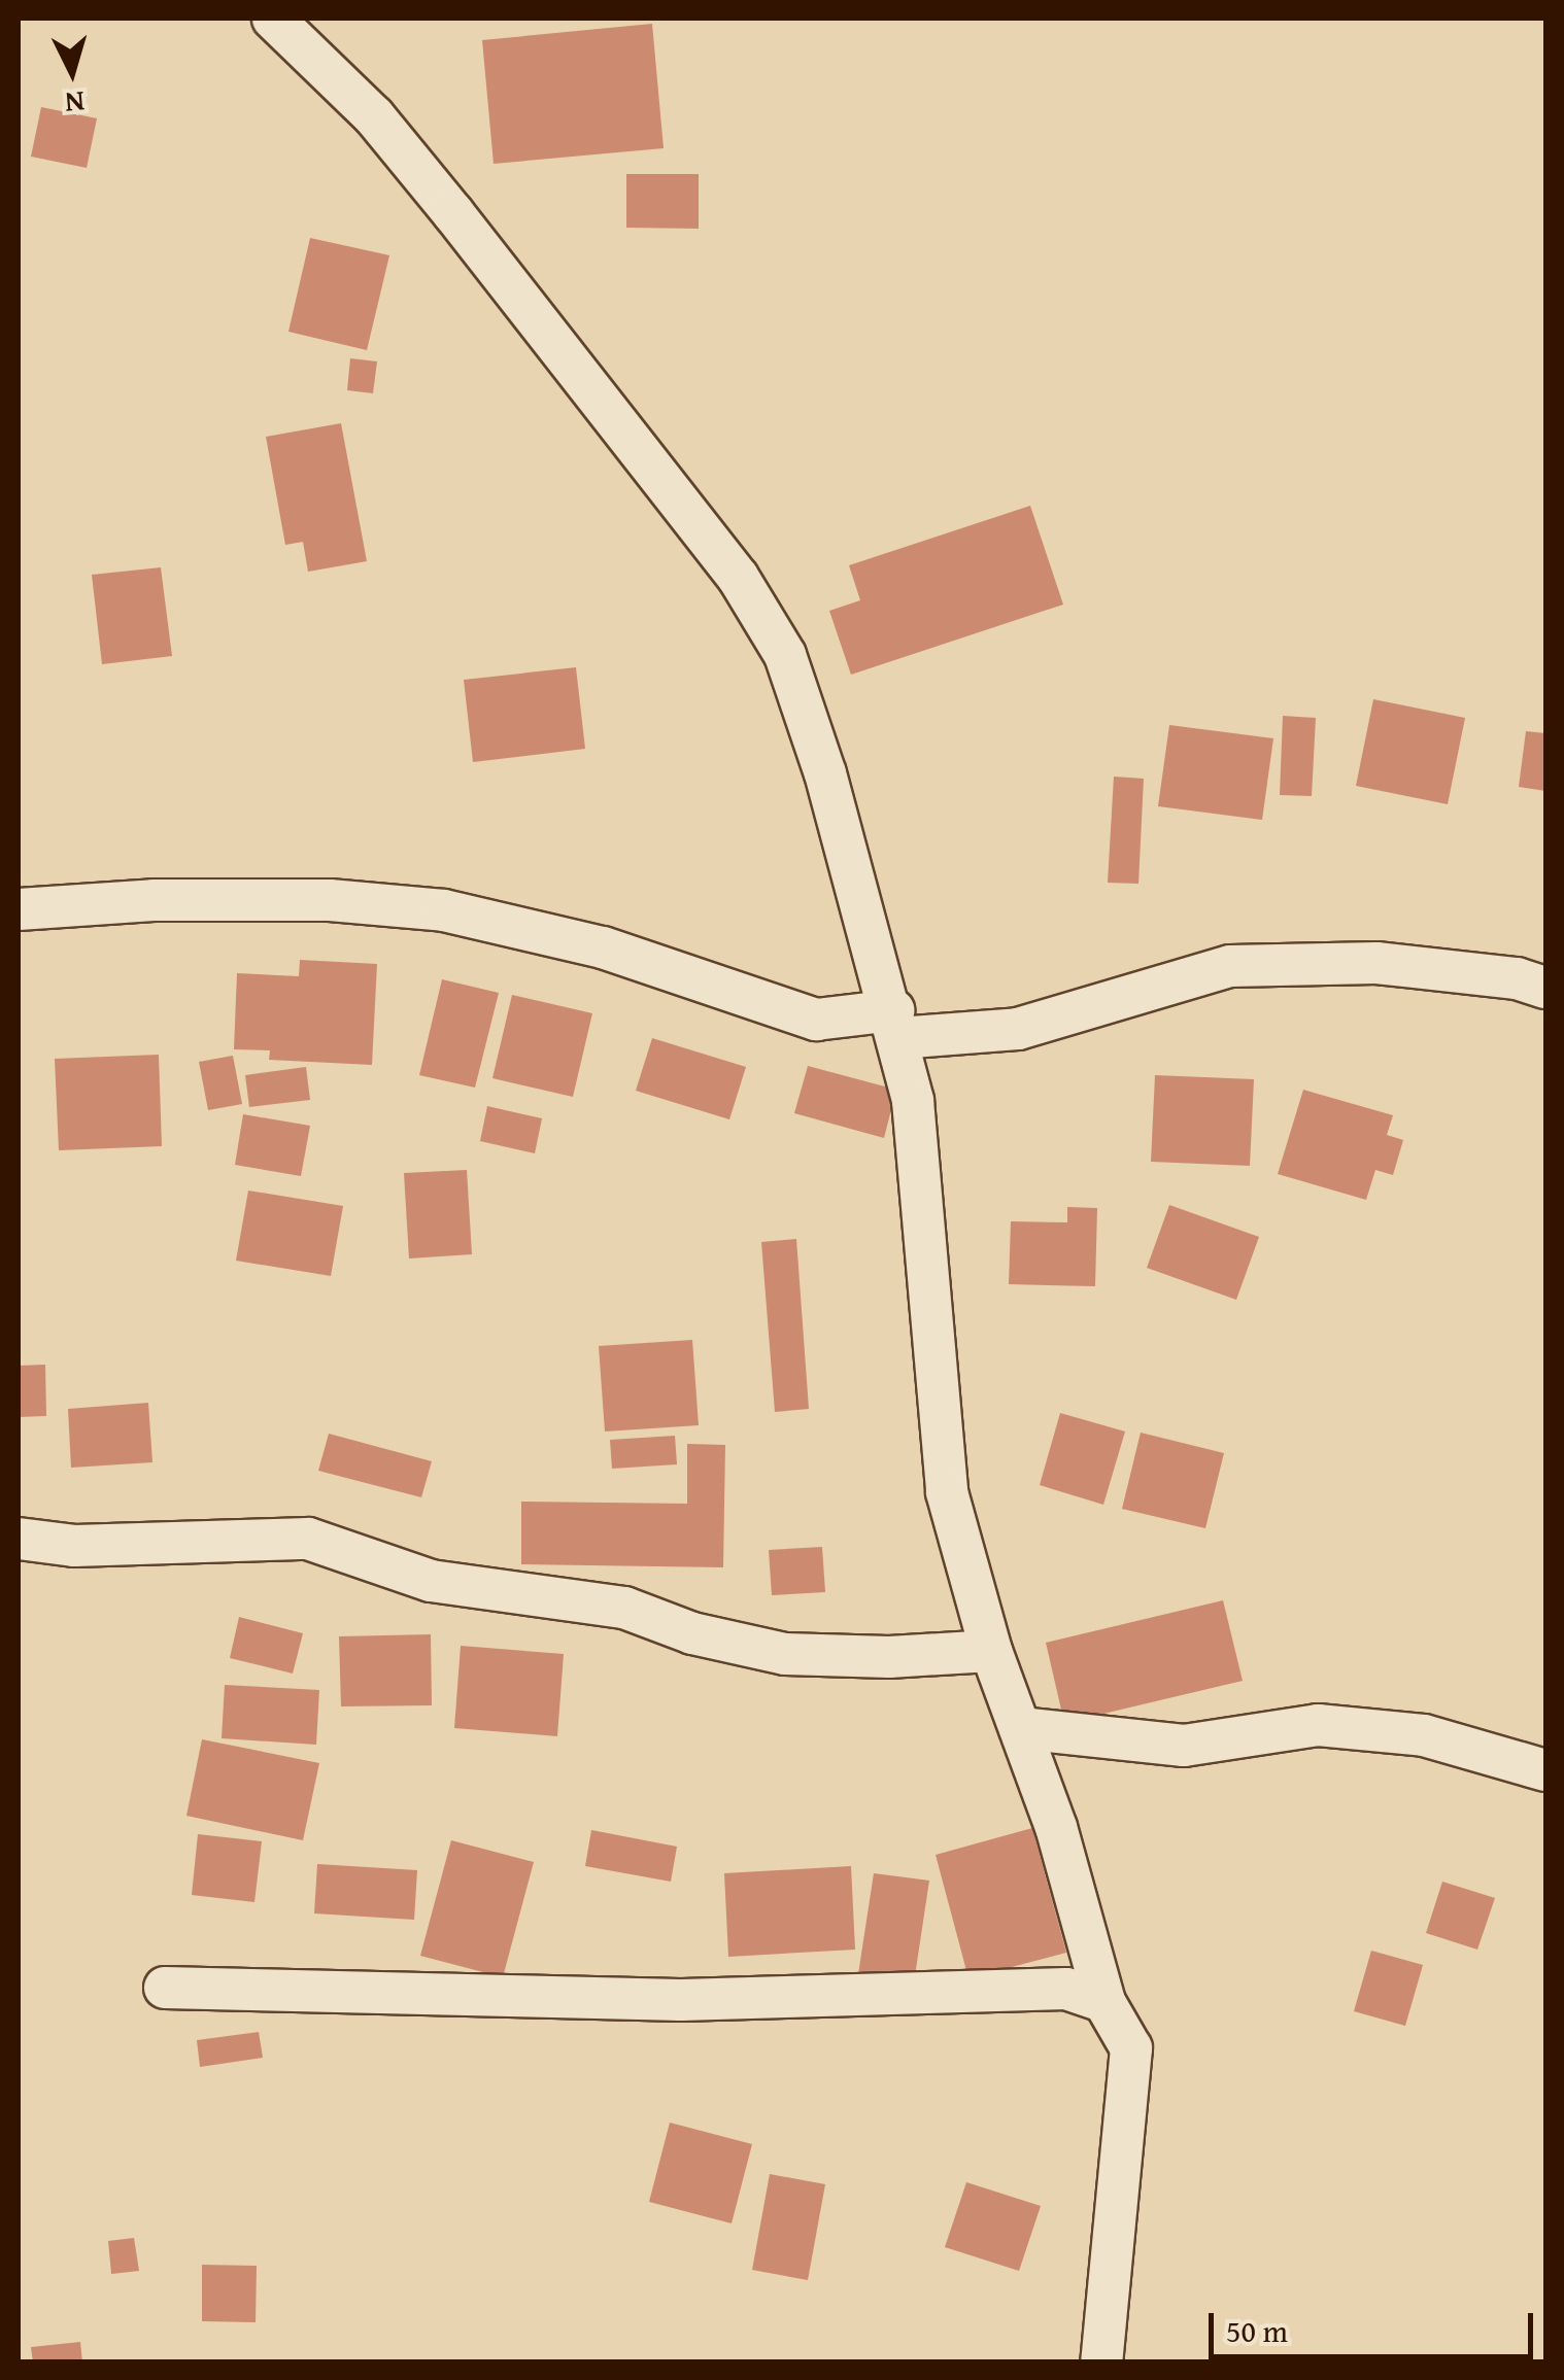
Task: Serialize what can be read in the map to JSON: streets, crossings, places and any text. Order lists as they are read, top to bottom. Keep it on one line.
{"scale_bar":"50 m","north":"bottom"}
